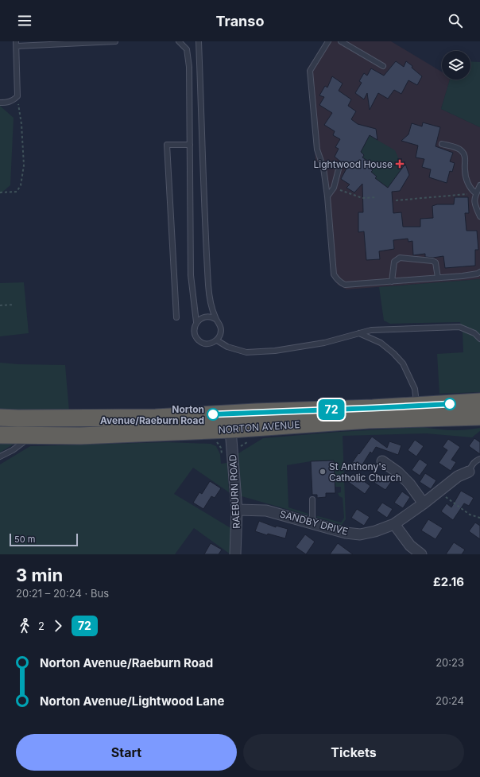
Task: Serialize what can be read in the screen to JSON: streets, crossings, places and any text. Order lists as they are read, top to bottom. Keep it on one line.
{"streets":{"highway":["NORTON AVENUE"],"street":["RAEBURN ROAD","SANDBY DRIVE"]},"crossings":[["NORTON AVENUE","RAEBURN ROAD"],["RAEBURN ROAD","SANDBY DRIVE"]],"places":{"health":["Lightwood House"],"other":["Norton Avenue/Raeburn Road","St Anthony's Catholic Church"]},"lines":["bus line 72"],"scale_bar":"50 m","page":{"header":"Transo","on_map":"72","scale":"50 m","heading":["3 min","20:21 – 20:24 · Bus","£2.16"],"legs":["2","72"],"list":[{"name":"Norton Avenue/Raeburn Road","value":"20:23"},{"name":"Norton Avenue/Lightwood Lane","value":"20:24"}],"buttons":["Start","Tickets"]}}
